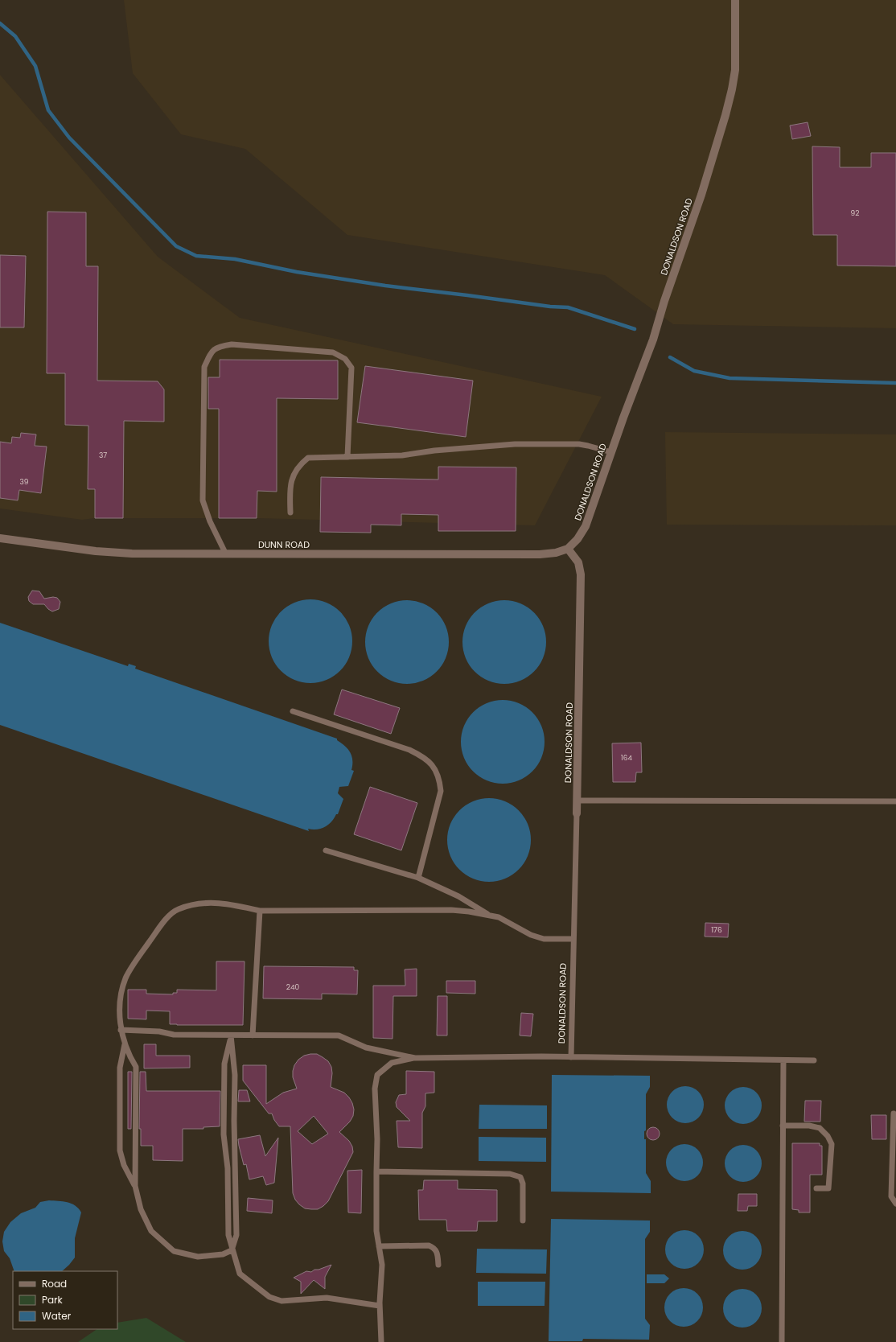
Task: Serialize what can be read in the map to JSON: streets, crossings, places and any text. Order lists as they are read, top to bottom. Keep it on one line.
{"streets":{"street":["DONALDSON ROAD","DUNN ROAD"]},"crossings":[["DONALDSON ROAD","DUNN ROAD"]],"house_numbers":["92","37","39","164","176","240"],"legend":["Road","Park","Water"]}
